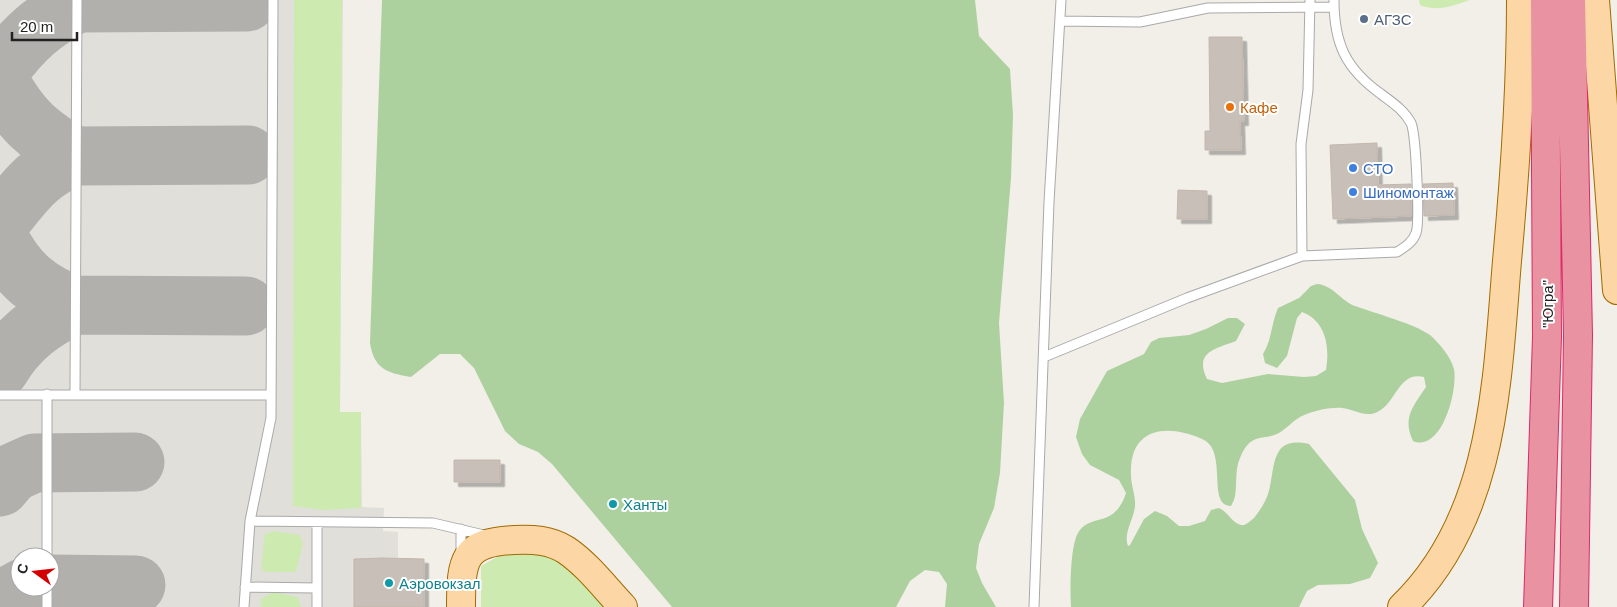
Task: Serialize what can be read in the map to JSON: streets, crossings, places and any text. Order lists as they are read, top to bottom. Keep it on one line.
{"streets":{"highway":["\"Югра\""]},"places":["АГЗС","Кафе","СТО","Шиномонтаж","Ханты","Аэровокзал"],"scale_bar":"20 m","north":"left"}
